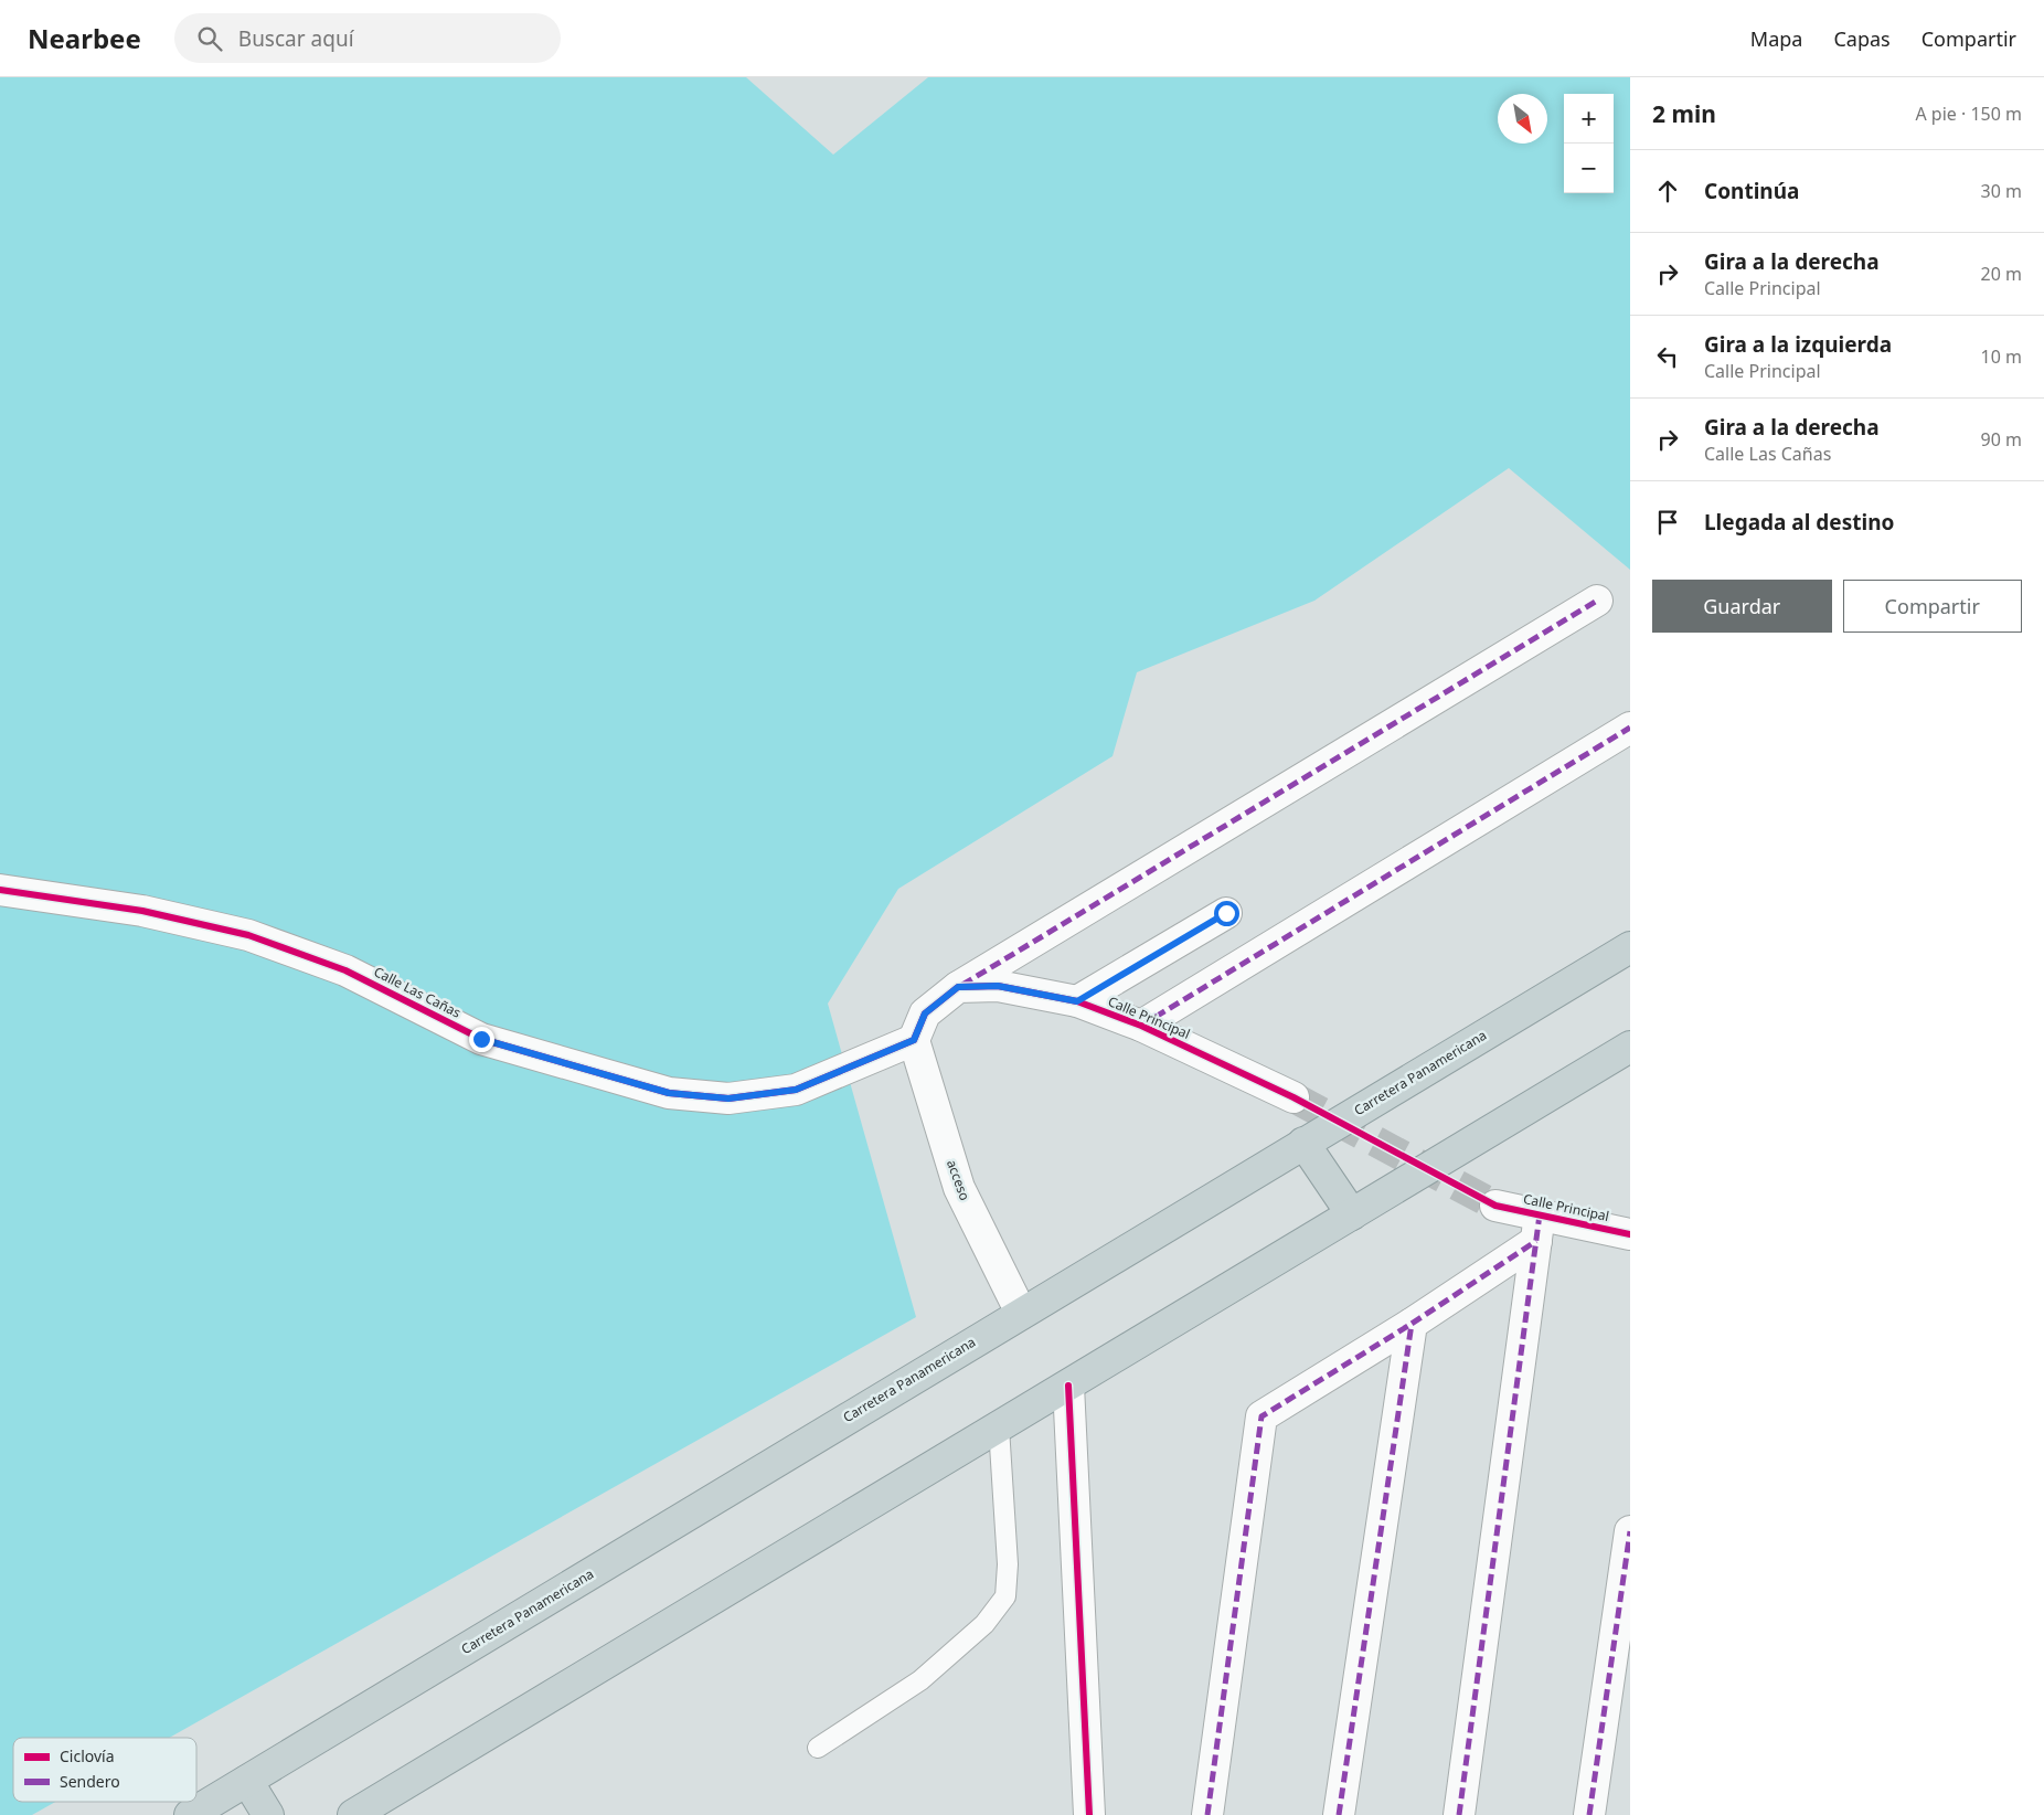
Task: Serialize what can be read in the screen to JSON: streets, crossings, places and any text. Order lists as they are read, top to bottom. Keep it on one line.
{"streets":{"highway":["Carretera Panamericana"],"street":["Calle Las Cañas","Calle Principal","acceso"]},"crossings":[["Calle Las Cañas","acceso"],["Carretera Panamericana","acceso"]],"legend":["Ciclovía","Sendero"],"north":"bottom right","page":{"header":"Nearbee","search":"Buscar aquí","nav":["Mapa","Capas","Compartir"],"heading":["2 min","A pie · 150 m"],"map_buttons":["+","−"],"list":[["Continúa","30 m"],["Gira a la derecha","Calle Principal","20 m"],["Gira a la izquierda","Calle Principal","10 m"],["Gira a la derecha","Calle Las Cañas","90 m"],"Llegada al destino"],"buttons":["Guardar","Compartir"]}}
